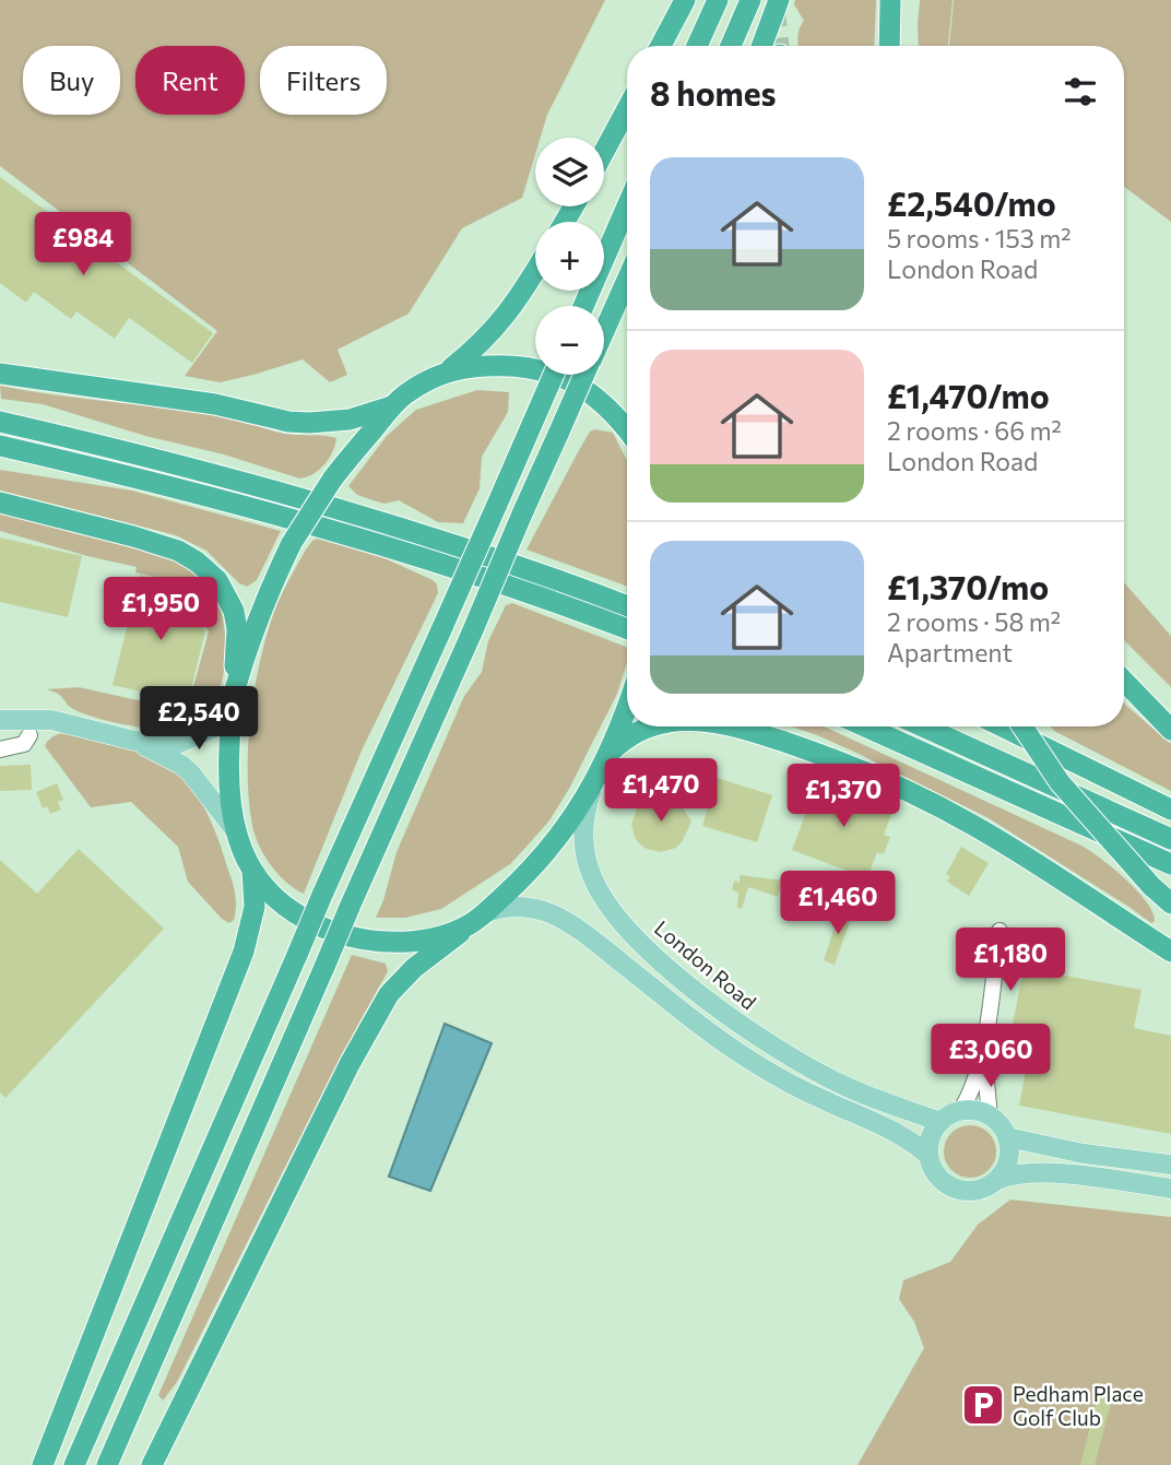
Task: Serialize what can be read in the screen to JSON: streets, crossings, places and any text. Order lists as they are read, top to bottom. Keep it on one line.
{"streets":{"main road":["London Road"]},"places":{"parking":["Pedham Place Golf Club"]},"page":{"chip":["Buy","Rent","Filters"],"heading":"8 homes","map_buttons":["+","−"],"list":[{"name":"£2,540/mo","note":"5 rooms · 153 m² · London Road"},{"name":"£1,470/mo","note":"2 rooms · 66 m² · London Road"},{"name":"£1,370/mo","note":"2 rooms · 58 m² · Apartment"}],"price":["£984","£1,950","£2,540","£1,470","£1,370","£1,460","£1,180","£3,060"]}}
